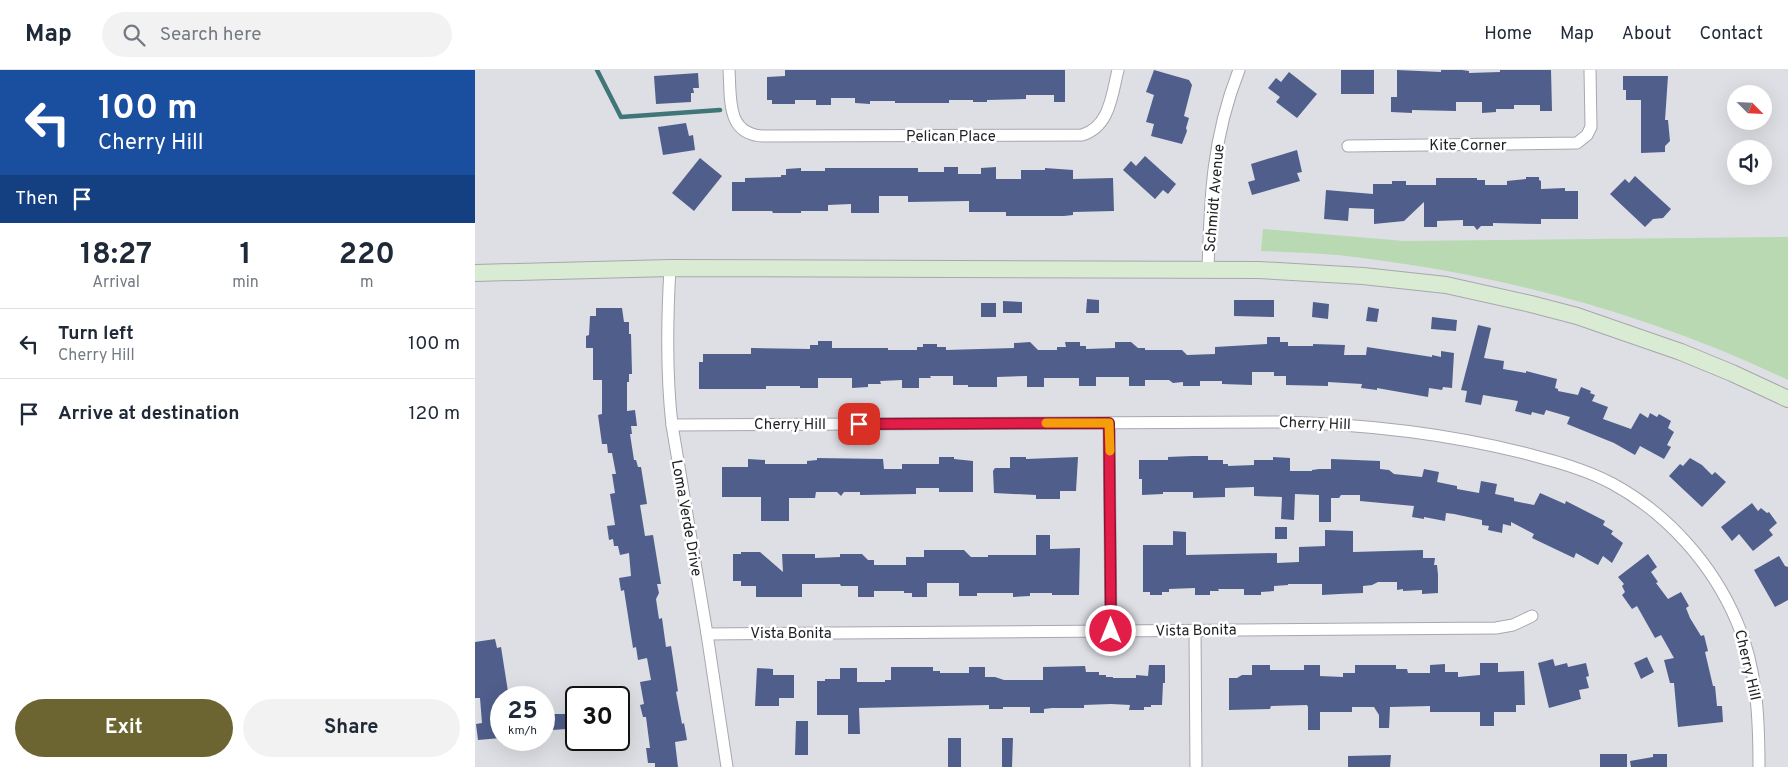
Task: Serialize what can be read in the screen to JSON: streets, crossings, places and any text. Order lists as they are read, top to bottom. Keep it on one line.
{"streets":{"street":["Pelican Place","Kite Corner","Schmidt Avenue","Cherry Hill","Loma Verde Drive","Vista Bonita"]},"crossings":[["Cherry Hill","Loma Verde Drive"],["Loma Verde Drive","Vista Bonita"]],"north":"bottom right","page":{"header":"Map","search":"Search here","nav":["Home","Map","About","Contact"],"turn":["100 m","Cherry Hill"],"then":"Then","eta":["18:27","Arrival","1","min","220","m"],"list":[{"name":"Turn left","note":"Cherry Hill","value":"100 m"},{"name":"Arrive at destination","value":"120 m"}],"speed":"25 km/h","limit":"30","buttons":["Exit","Share"]}}
